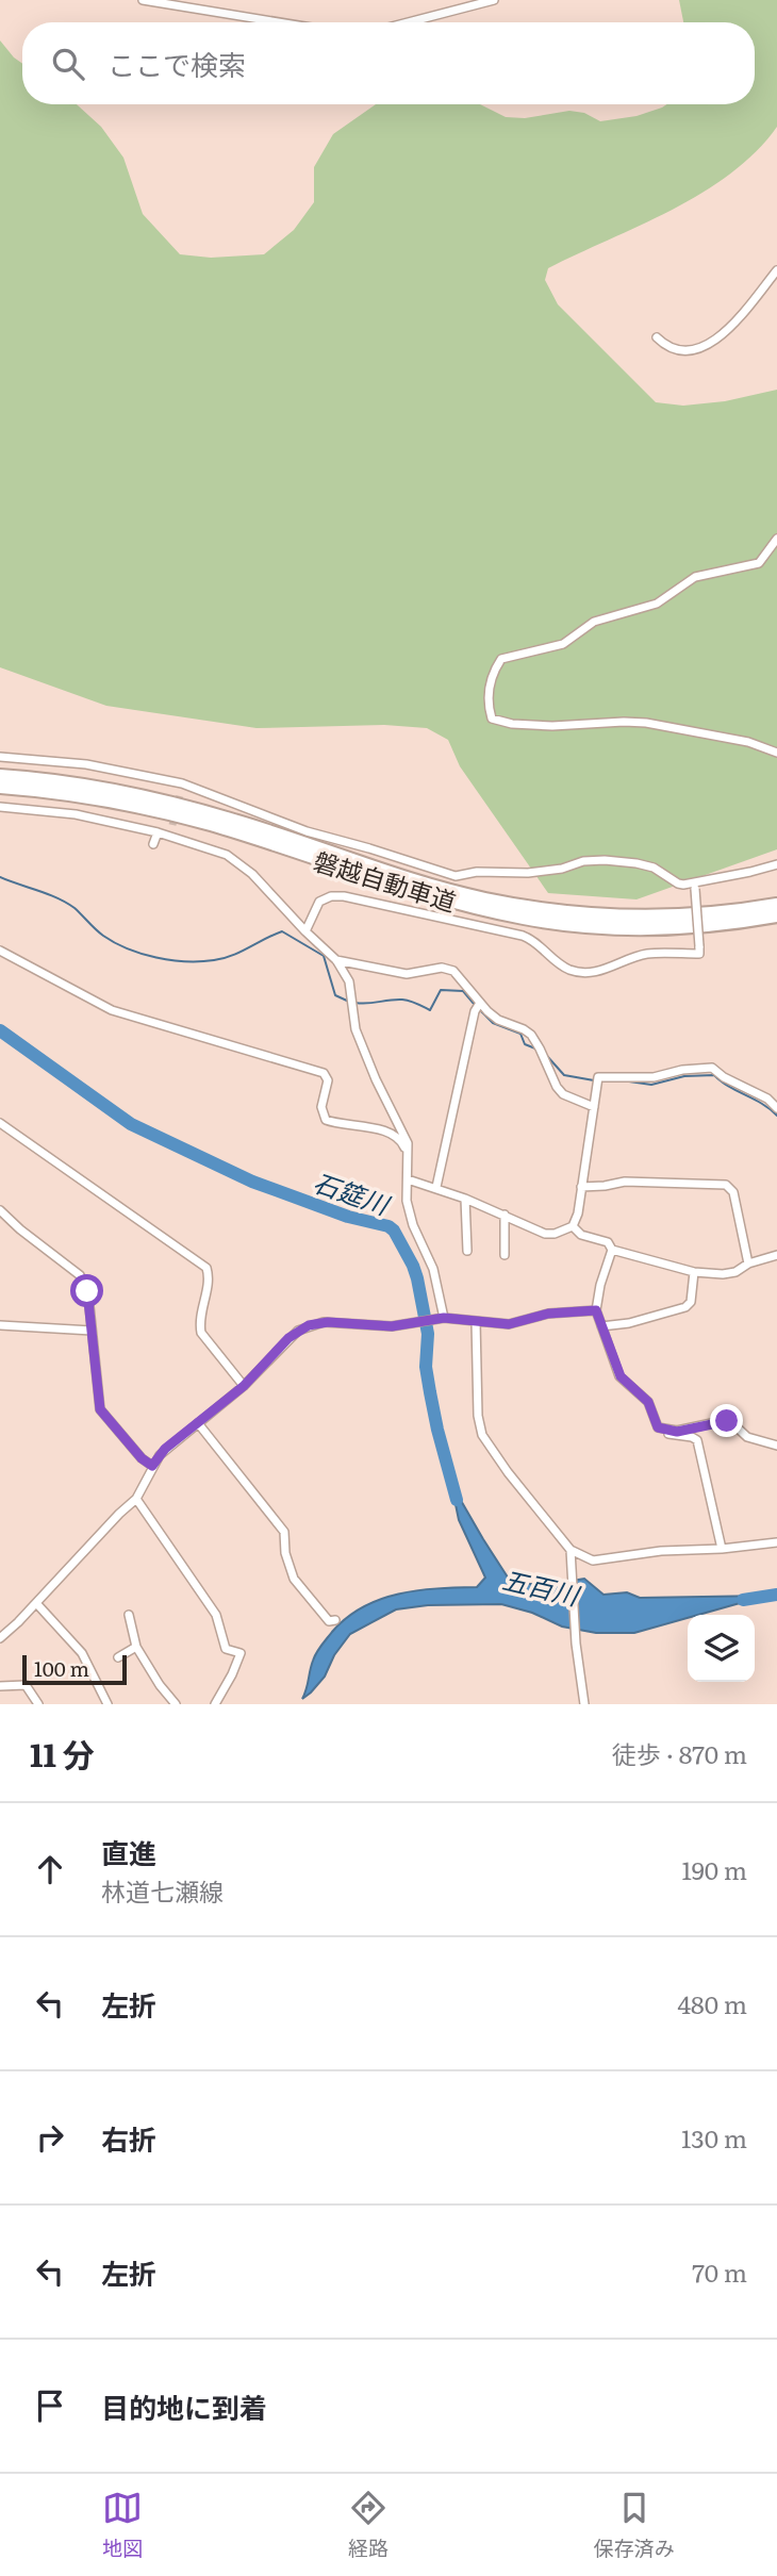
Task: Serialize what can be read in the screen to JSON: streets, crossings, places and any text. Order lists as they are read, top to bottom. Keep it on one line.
{"streets":{"highway":["磐越自動車道"]},"water":["石筵川","五百川"],"scale_bar":"100 m","page":{"search":"ここで検索","scale":"100 m","heading":["11 分","徒歩 · 870 m"],"list":[["直進","林道七瀬線","190 m"],["左折","480 m"],["右折","130 m"],["左折","70 m"],"目的地に到着"],"nav":["地図","経路","保存済み"]}}
